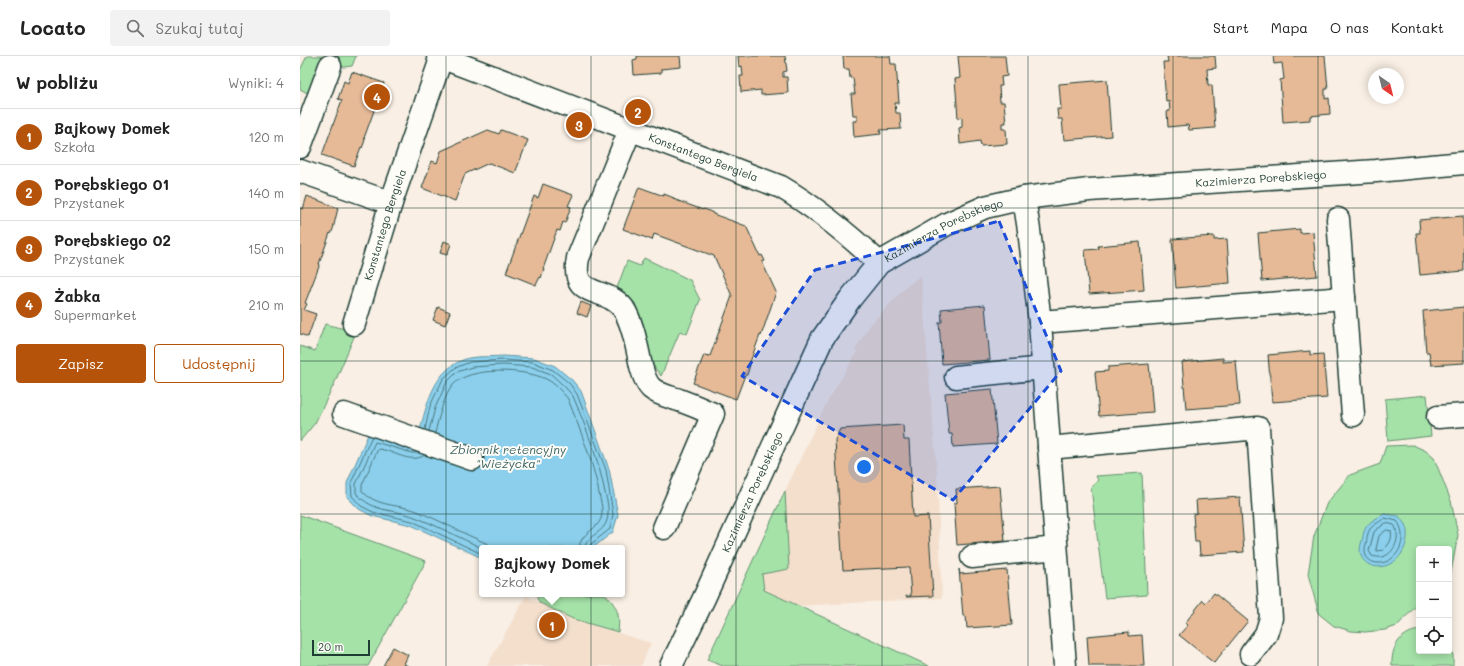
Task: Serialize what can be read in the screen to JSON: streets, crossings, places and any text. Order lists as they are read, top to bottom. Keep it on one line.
{"streets":{"street":["Konstantego Bergiela","Kazimierza Porębskiego"]},"crossings":[["Konstantego Bergiela","Kazimierza Porębskiego"]],"water":["Zbiornik retencyjny \"Wieżycka\""],"scale_bar":"20 m","north":"bottom right","page":{"header":"Locato","search":"Szukaj tutaj","nav":["Start","Mapa","O nas","Kontakt"],"heading":["W pobliżu","Wyniki: 4"],"pins":["4","2","3","1"],"list":[{"mark":"1","name":"Bajkowy Domek","note":"Szkoła","value":"120 m"},{"mark":"2","name":"Porębskiego 01","note":"Przystanek","value":"140 m"},{"mark":"3","name":"Porębskiego 02","note":"Przystanek","value":"150 m"},{"mark":"4","name":"Żabka","note":"Supermarket","value":"210 m"}],"buttons":["Zapisz","Udostępnij"],"popup":["Bajkowy Domek","Szkoła"],"map_buttons":["+","−"],"scale":"20 m"}}
